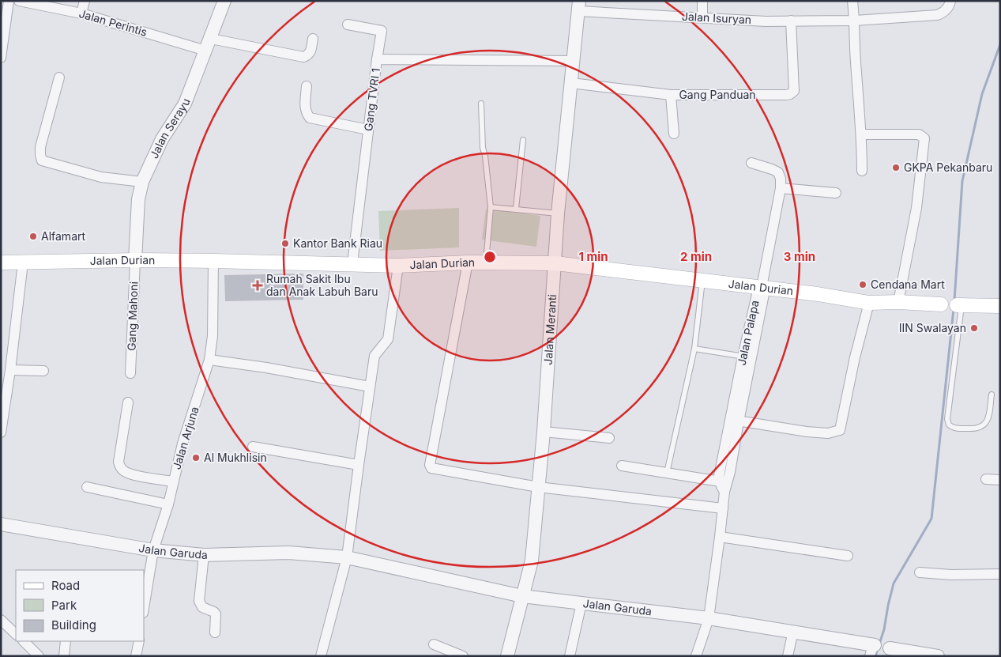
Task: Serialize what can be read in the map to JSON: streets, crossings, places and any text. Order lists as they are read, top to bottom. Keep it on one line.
{"streets":{"main road":["Jalan Durian"],"street":["Jalan Isuryan","Jalan Perintis","Gang Panduan","Gang TVRI 1","Jalan Serayu","Gang Mahoni","Jalan Meranti","Jalan Palapa","Jalan Arjuna","Jalan Garuda"]},"crossings":[["Jalan Isuryan","Gang Panduan"],["Jalan Isuryan","Jalan Meranti"],["Jalan Perintis","Jalan Serayu"],["Gang Panduan","Jalan Meranti"],["Gang TVRI 1","Jalan Durian"],["Gang TVRI 1","Jalan Meranti"],["Jalan Serayu","Jalan Durian"],["Jalan Serayu","Gang Mahoni"],["Jalan Durian","Gang Mahoni"],["Jalan Durian","Jalan Meranti"],["Jalan Durian","Jalan Palapa"],["Jalan Durian","Jalan Arjuna"],["Jalan Meranti","Jalan Garuda"],["Jalan Palapa","Jalan Garuda"],["Jalan Arjuna","Jalan Garuda"]],"places":{"other":["GKPA Pekanbaru","Alfamart","Kantor Bank Riau","Cendana Mart","IIN Swalayan","Al Mukhlisin"],"health":["Rumah Sakit Ibu dan Anak Labuh Baru"]},"legend":["Road","Park","Building"],"rings":["1 min","2 min","3 min"]}
